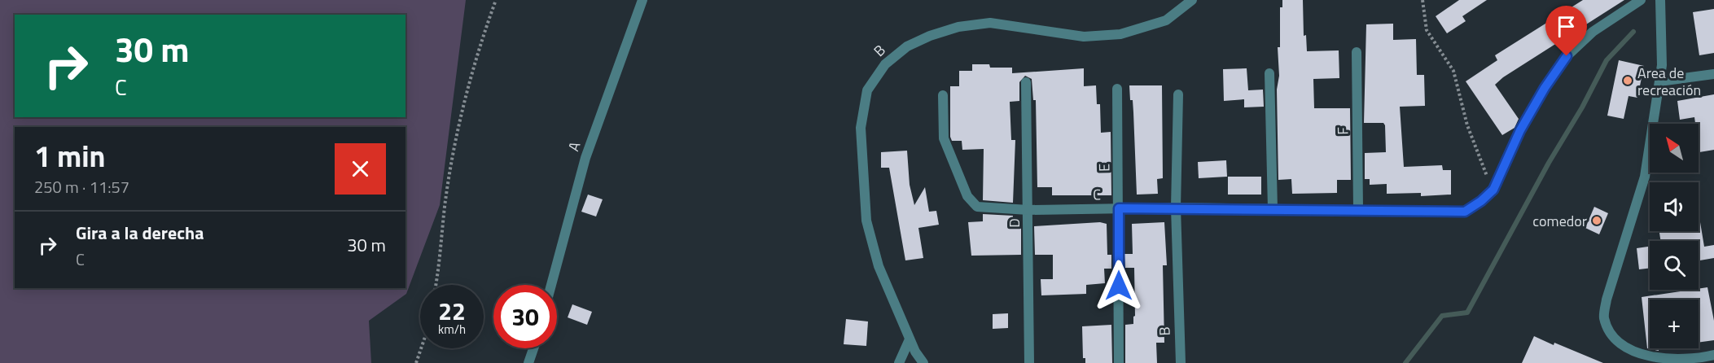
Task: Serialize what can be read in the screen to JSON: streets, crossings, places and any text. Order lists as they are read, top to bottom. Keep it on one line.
{"streets":{"street":["B","F","A","E","C","D"]},"crossings":[["B","C"],["F","C"],["E","C"],["C","D"]],"places":["Area de recreación","comedor"],"north":"top left","page":{"turn":["30 m","C"],"map_buttons":"+","heading":["1 min","250 m · 11:57"],"list":[{"name":"Gira a la derecha","note":"C","value":"30 m"}],"speed":"22 km/h","limit":"30"}}
